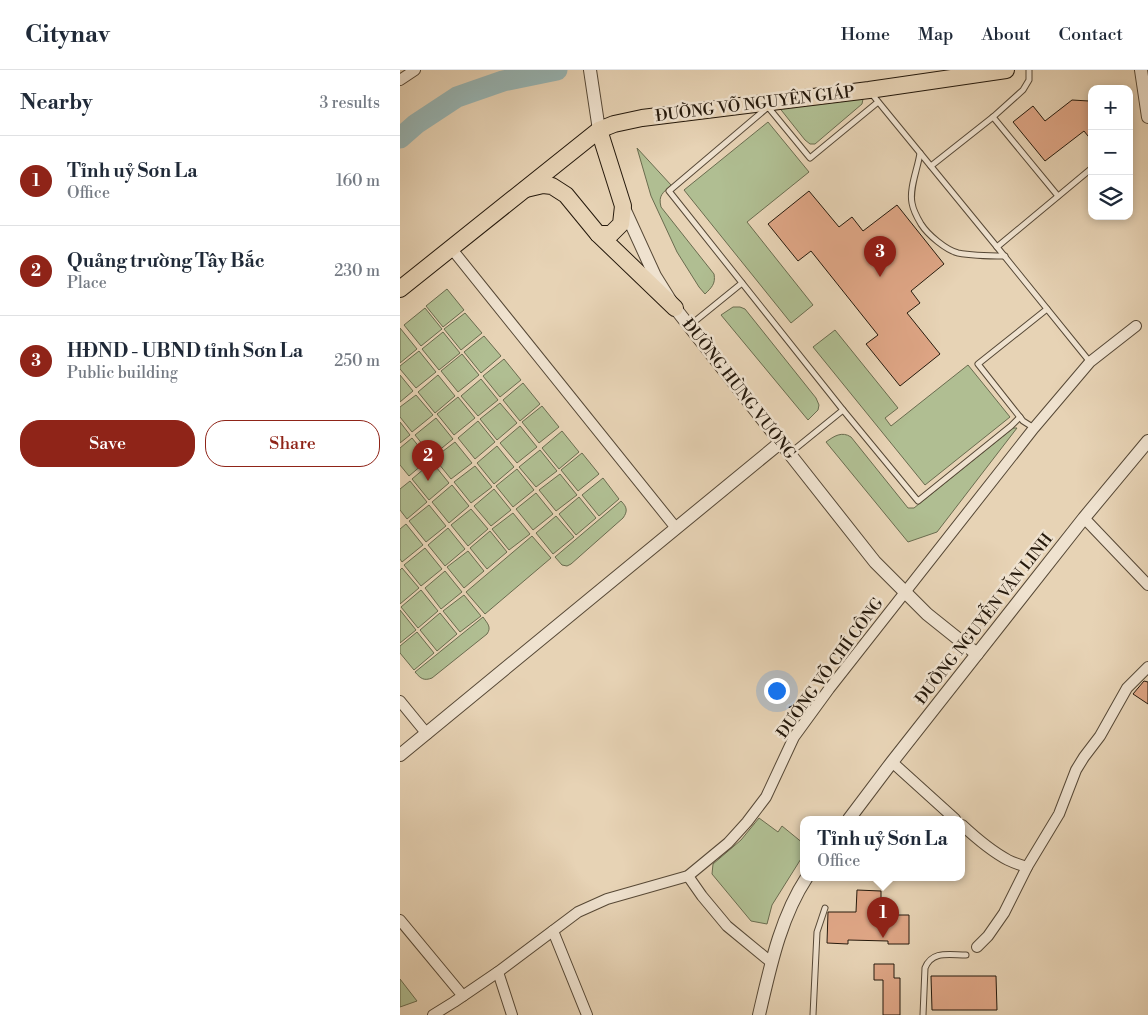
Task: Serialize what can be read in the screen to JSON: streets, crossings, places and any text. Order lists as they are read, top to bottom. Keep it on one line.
{"streets":{"main road":["ĐƯỜNG VÕ NGUYÊN GIÁP","ĐƯỜNG HÙNG VƯƠNG"],"street":["ĐƯỜNG NGUYỄN VĂN LINH","ĐƯỜNG VÕ CHÍ CÔNG"]},"crossings":[["ĐƯỜNG VÕ NGUYÊN GIÁP","ĐƯỜNG HÙNG VƯƠNG"],["ĐƯỜNG HÙNG VƯƠNG","ĐƯỜNG NGUYỄN VĂN LINH"],["ĐƯỜNG HÙNG VƯƠNG","ĐƯỜNG VÕ CHÍ CÔNG"]],"page":{"header":"Citynav","nav":["Home","Map","About","Contact"],"heading":["Nearby","3 results"],"map_buttons":["+","−"],"list":[{"mark":"1","name":"Tỉnh uỷ Sơn La","note":"Office","value":"160 m"},{"mark":"2","name":"Quảng trường Tây Bắc","note":"Place","value":"230 m"},{"mark":"3","name":"HĐND - UBND tỉnh Sơn La","note":"Public building","value":"250 m"}],"pins":["3","2","1"],"buttons":["Save","Share"],"popup":["Tỉnh uỷ Sơn La","Office"]}}
